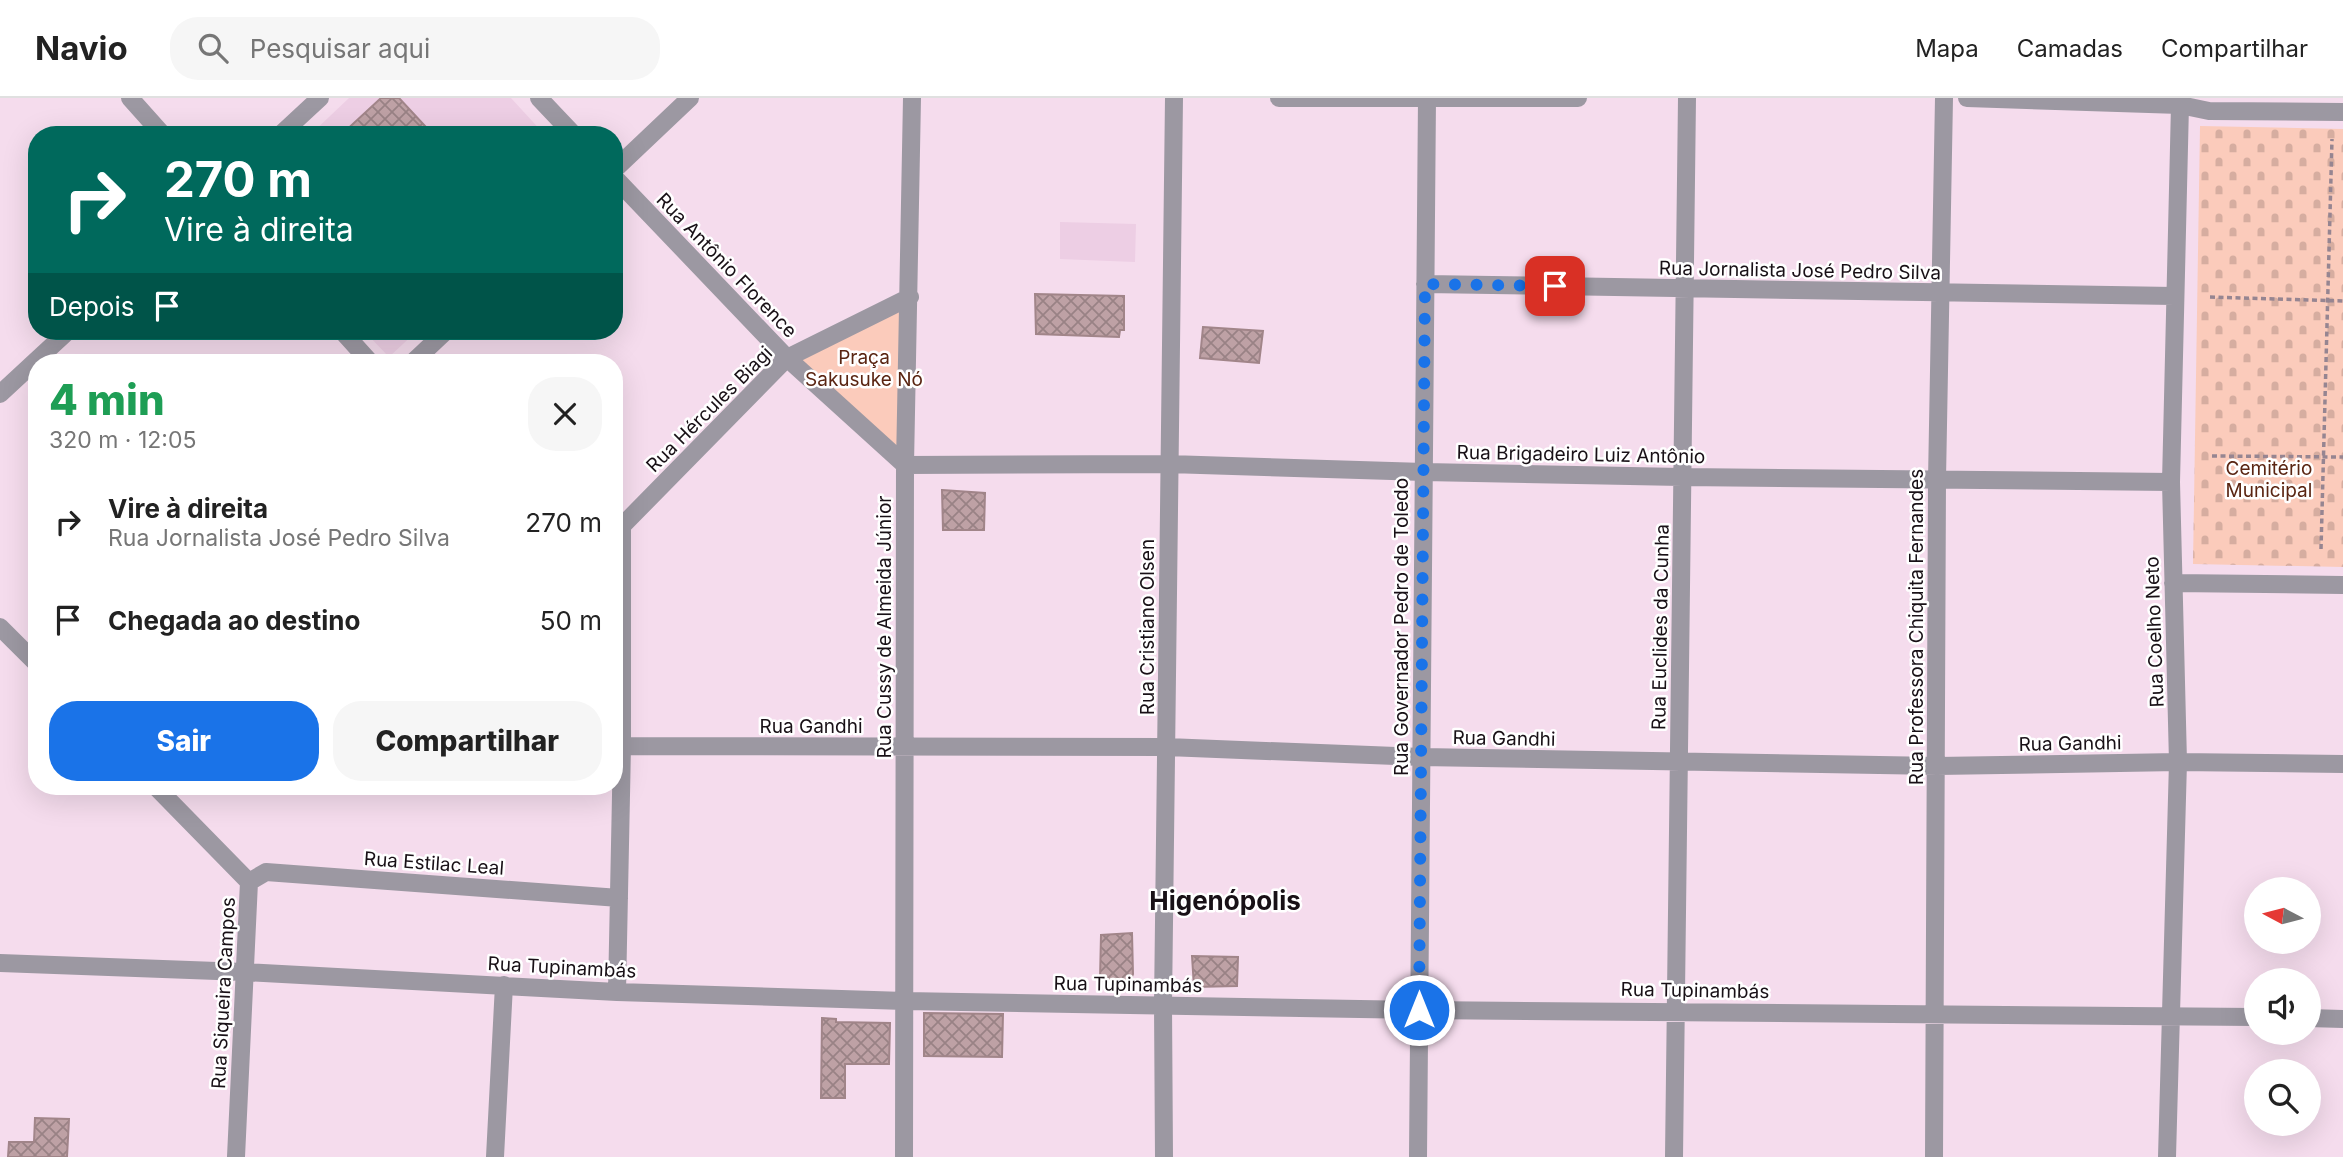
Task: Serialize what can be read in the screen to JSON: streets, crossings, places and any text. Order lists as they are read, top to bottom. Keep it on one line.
{"streets":{"street":["Rua Antônio Florence","Rua Jornalista José Pedro Silva","Rua Hércules Biagi","Rua Brigadeiro Luiz Antônio","Rua Cussy de Almeida Júnior","Rua Cristiano Olsen","Rua Governador Pedro de Toledo","Rua Euclides da Cunha","Rua Professora Chiquita Fernandes","Rua Coelho Neto","Rua Gandhi","Rua Estilac Leal","Rua Tupinambás","Rua Siqueira Campos"]},"crossings":[["Rua Antônio Florence","Rua Hércules Biagi"],["Rua Antônio Florence","Rua Brigadeiro Luiz Antônio"],["Rua Antônio Florence","Rua Cussy de Almeida Júnior"],["Rua Jornalista José Pedro Silva","Rua Governador Pedro de Toledo"],["Rua Jornalista José Pedro Silva","Rua Euclides da Cunha"],["Rua Jornalista José Pedro Silva","Rua Professora Chiquita Fernandes"],["Rua Jornalista José Pedro Silva","Rua Coelho Neto"],["Rua Hércules Biagi","Rua Cussy de Almeida Júnior"],["Rua Brigadeiro Luiz Antônio","Rua Cussy de Almeida Júnior"],["Rua Brigadeiro Luiz Antônio","Rua Cristiano Olsen"],["Rua Brigadeiro Luiz Antônio","Rua Governador Pedro de Toledo"],["Rua Brigadeiro Luiz Antônio","Rua Euclides da Cunha"],["Rua Brigadeiro Luiz Antônio","Rua Professora Chiquita Fernandes"],["Rua Brigadeiro Luiz Antônio","Rua Coelho Neto"],["Rua Cussy de Almeida Júnior","Rua Gandhi"],["Rua Cussy de Almeida Júnior","Rua Tupinambás"],["Rua Cristiano Olsen","Rua Gandhi"],["Rua Cristiano Olsen","Rua Tupinambás"],["Rua Governador Pedro de Toledo","Rua Gandhi"],["Rua Governador Pedro de Toledo","Rua Tupinambás"],["Rua Euclides da Cunha","Rua Gandhi"],["Rua Euclides da Cunha","Rua Tupinambás"],["Rua Professora Chiquita Fernandes","Rua Gandhi"],["Rua Professora Chiquita Fernandes","Rua Tupinambás"],["Rua Coelho Neto","Rua Gandhi"],["Rua Coelho Neto","Rua Tupinambás"],["Rua Estilac Leal","Rua Siqueira Campos"],["Rua Tupinambás","Rua Siqueira Campos"]],"districts":["Higenópolis"],"parks":["Praça Sakusuke Nó","Cemitério Municipal"],"north":"left","page":{"header":"Navio","search":"Pesquisar aqui","nav":["Mapa","Camadas","Compartilhar"],"turn":["270 m","Vire à direita"],"then":"Depois","heading":["4 min","320 m · 12:05"],"list":[{"name":"Vire à direita","note":"Rua Jornalista José Pedro Silva","value":"270 m"},{"name":"Chegada ao destino","value":"50 m"}],"buttons":["Sair","Compartilhar"]}}
